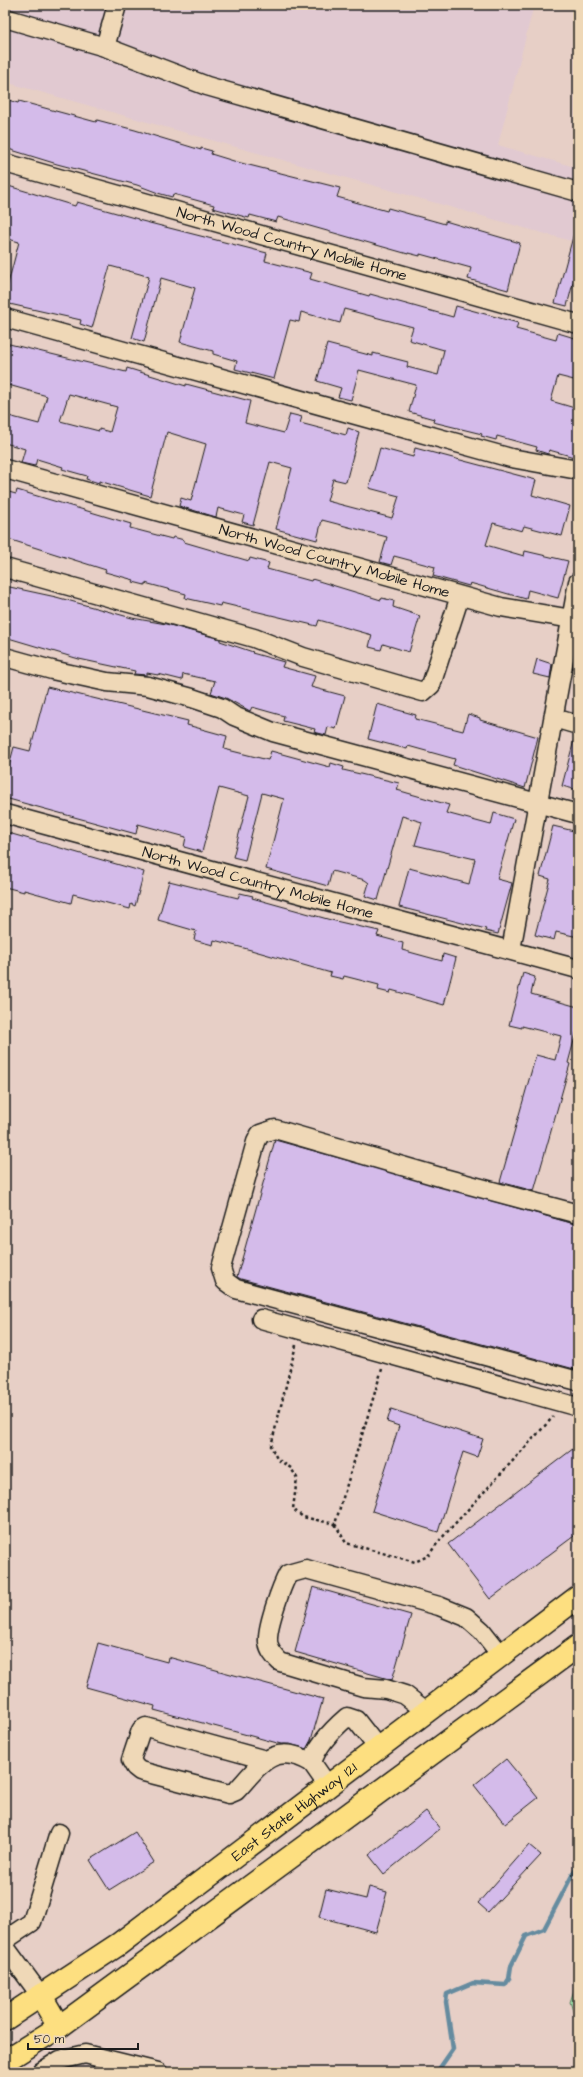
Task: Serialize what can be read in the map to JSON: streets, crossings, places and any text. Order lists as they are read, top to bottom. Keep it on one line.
{"streets":{"main road":["East State Highway 121"],"street":["North Wood Country Mobile Home"]},"scale_bar":"50 m"}
